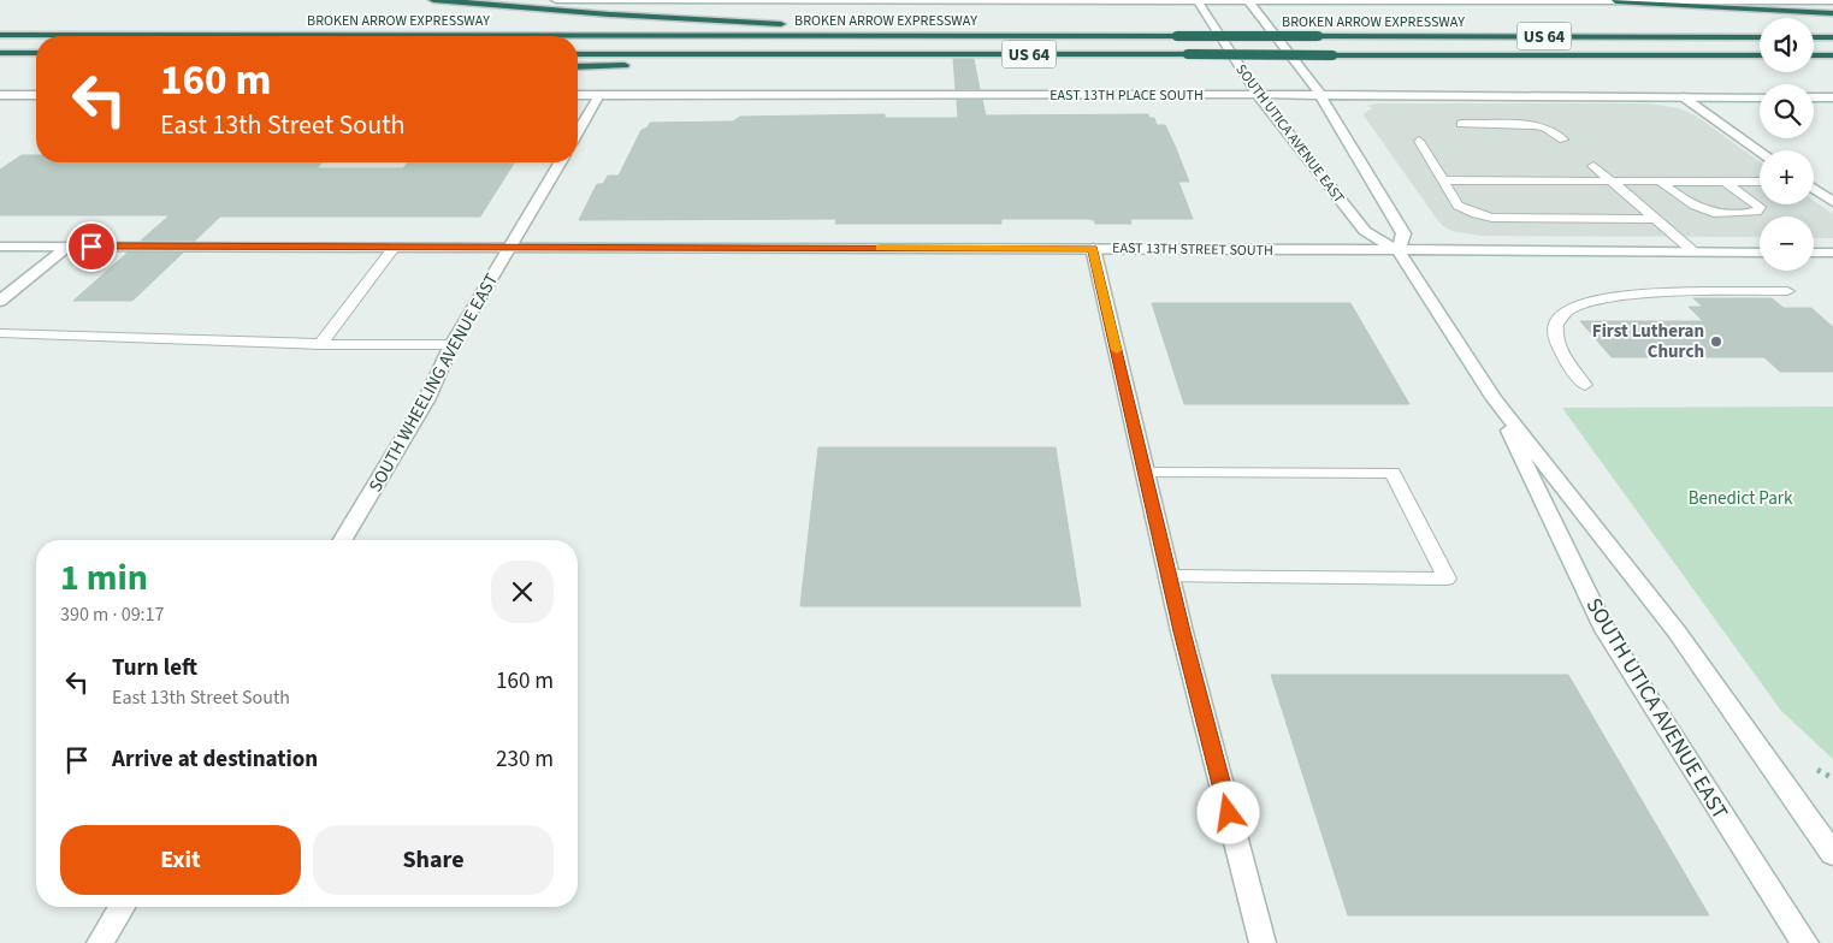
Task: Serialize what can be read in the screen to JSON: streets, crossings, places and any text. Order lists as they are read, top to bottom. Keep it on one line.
{"streets":{"highway":["BROKEN ARROW EXPRESSWAY","US 64"],"street":["EAST 13TH PLACE SOUTH","SOUTH UTICA AVENUE EAST","EAST 13TH STREET SOUTH","SOUTH WHEELING AVENUE EAST"]},"crossings":[["EAST 13TH PLACE SOUTH","SOUTH UTICA AVENUE EAST"],["SOUTH UTICA AVENUE EAST","EAST 13TH STREET SOUTH"],["EAST 13TH STREET SOUTH","SOUTH WHEELING AVENUE EAST"]],"parks":["Benedict Park"],"places":["First Lutheran Church"],"page":{"map_buttons":["+","−"],"turn":["160 m","East 13th Street South"],"heading":["1 min","390 m · 09:17"],"list":[{"name":"Turn left","note":"East 13th Street South","value":"160 m"},{"name":"Arrive at destination","value":"230 m"}],"buttons":["Exit","Share"]}}
